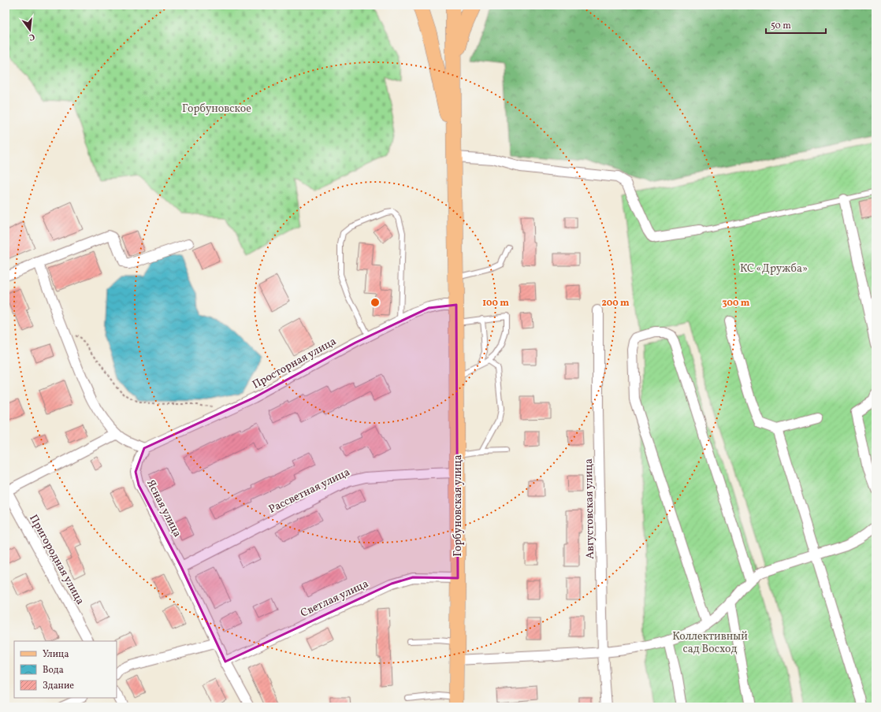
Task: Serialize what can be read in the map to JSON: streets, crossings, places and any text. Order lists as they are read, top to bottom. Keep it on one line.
{"streets":{"main road":["Горбуновская улица"],"street":["Просторная улица","Рассветная улица","Ясная улица","Августовская улица","Пригородная улица","Светлая улица"]},"crossings":[["Просторная улица","Горбуновская улица"],["Просторная улица","Ясная улица"],["Рассветная улица","Горбуновская улица"],["Рассветная улица","Ясная улица"],["Горбуновская улица","Светлая улица"],["Ясная улица","Светлая улица"]],"parks":["Горбуновское","КС «Дружба»","Коллективный сад Восход"],"legend":["Улица","Вода","Здание"],"scale_bar":"50 m","north":"bottom","rings":["100 m","200 m","300 m"]}
